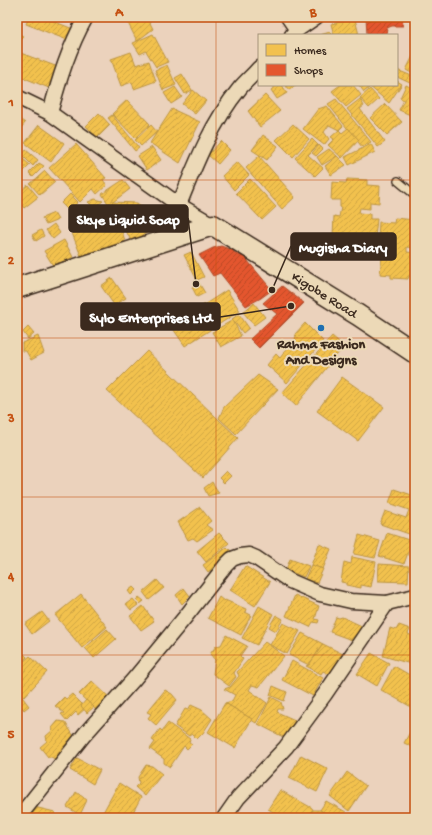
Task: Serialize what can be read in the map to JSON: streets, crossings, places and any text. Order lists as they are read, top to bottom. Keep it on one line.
{"streets":{"street":["Kigobe Road"]},"places":["Skye Liquid Soap","Mugisha Diary","Sylo Enterprises Ltd","Rahma Fashion And Designs"],"legend":["Homes","Shops"],"grid":{"columns":["A","B"],"rows":["1","2","3","4","5"]}}
